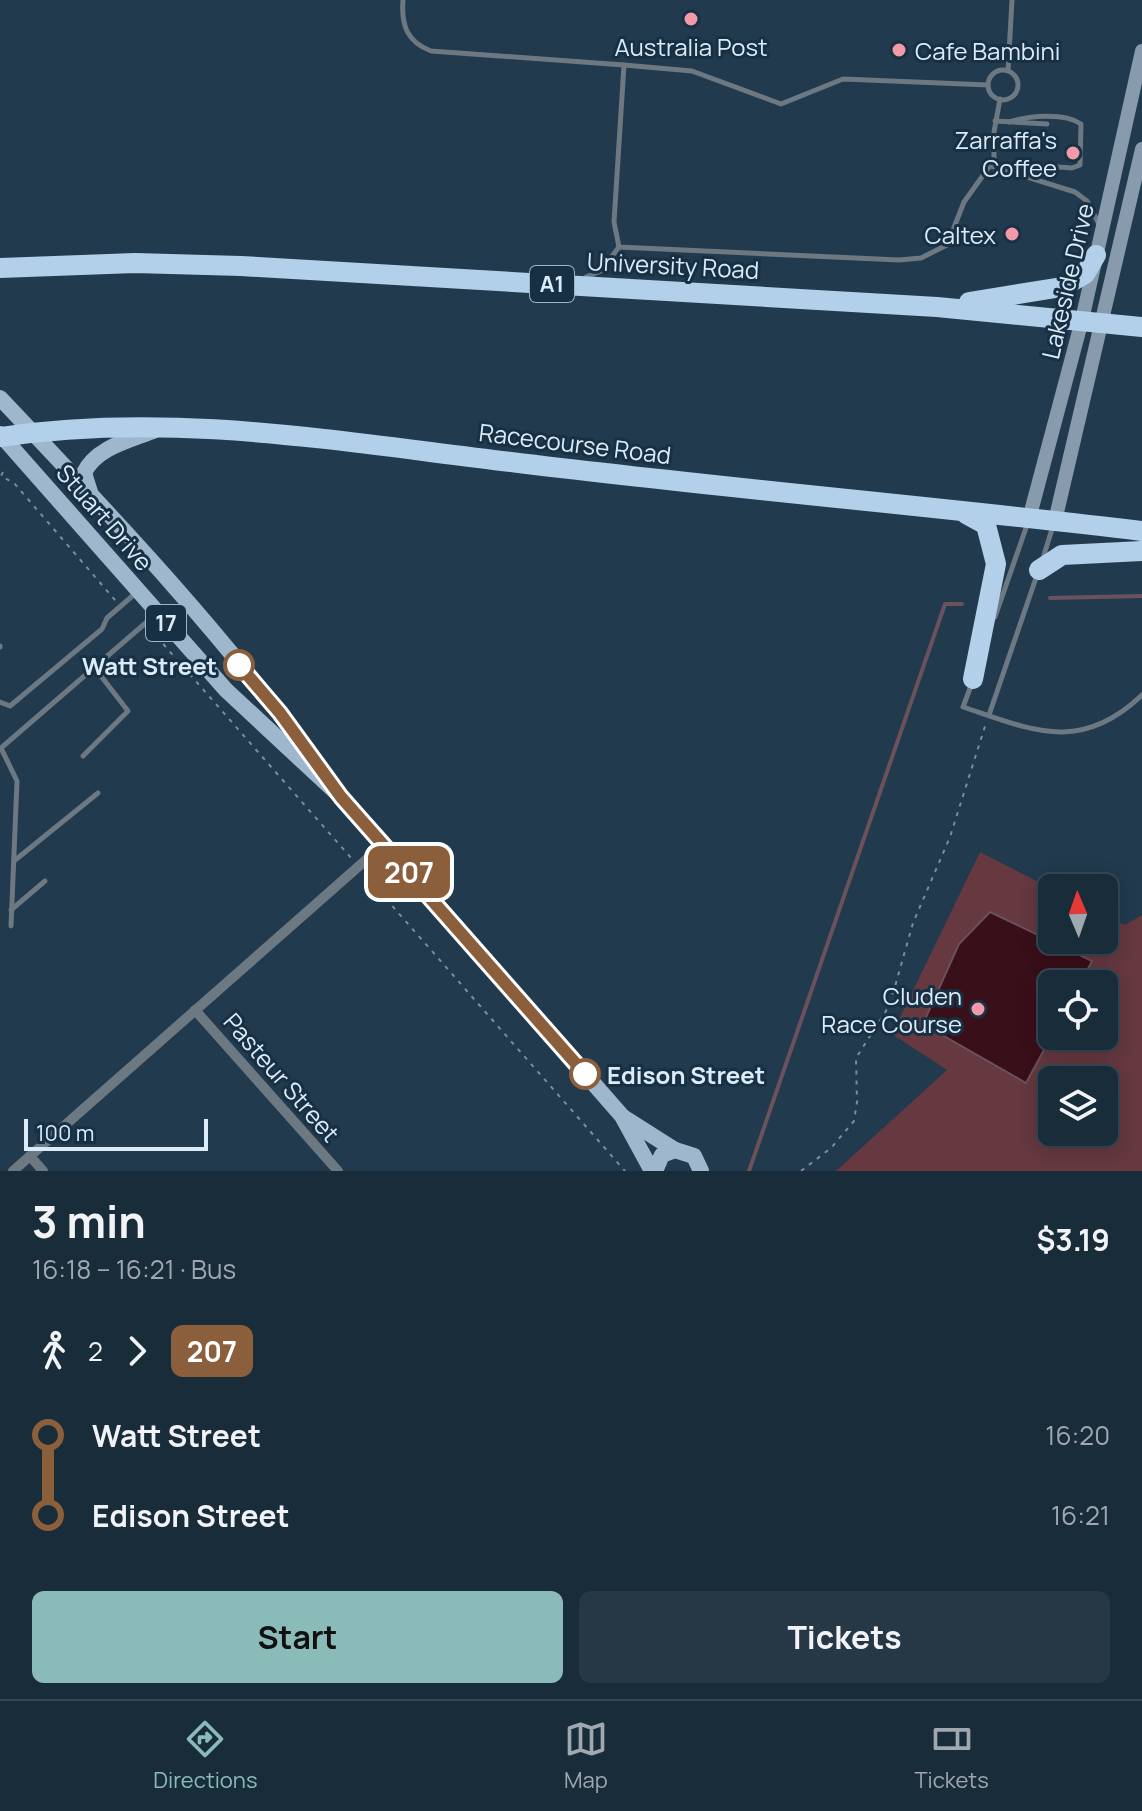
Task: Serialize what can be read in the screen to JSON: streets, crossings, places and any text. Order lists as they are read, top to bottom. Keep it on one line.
{"streets":{"highway":["University Road","A1","Racecourse Road"],"main road":["Stuart Drive","17"],"street":["Lakeside Drive","Pasteur Street"]},"crossings":[["University Road","Lakeside Drive"],["University Road","A1"],["Lakeside Drive","A1"],["Lakeside Drive","Racecourse Road"],["Racecourse Road","Stuart Drive"],["Stuart Drive","17"]],"places":["Australia Post","Cafe Bambini","Zarraffa's Coffee","Caltex","Watt Street","Cluden Race Course","Edison Street"],"lines":["bus line 207"],"scale_bar":"100 m","north":"top","page":{"on_map":"207","scale":"100 m","heading":["3 min","16:18 – 16:21 · Bus","$3.19"],"legs":["2","207"],"list":[{"name":"Watt Street","value":"16:20"},{"name":"Edison Street","value":"16:21"}],"buttons":["Start","Tickets"],"tabs":["Directions","Map","Tickets"]}}
